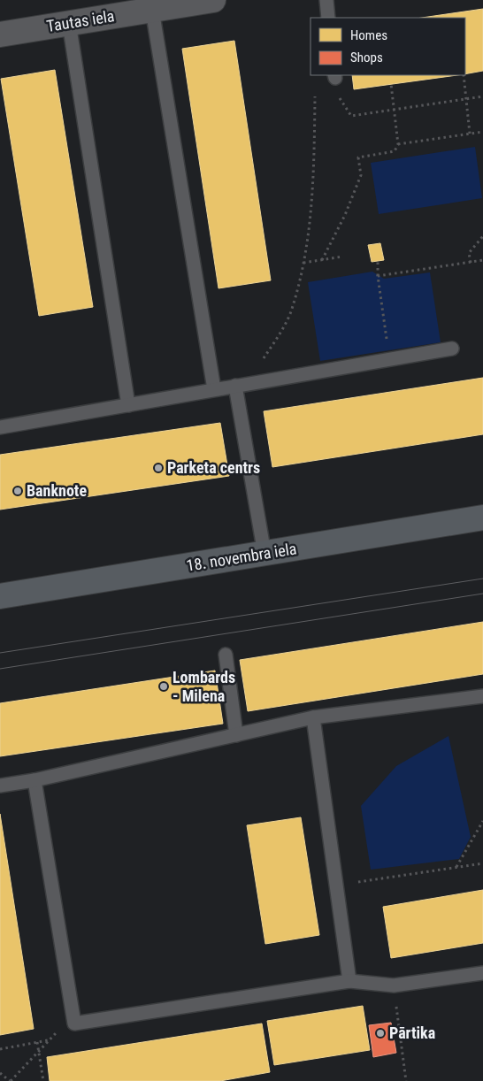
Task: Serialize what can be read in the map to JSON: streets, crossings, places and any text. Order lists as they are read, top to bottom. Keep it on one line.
{"streets":{"main road":["18. novembra iela"],"street":["Tautas iela"]},"places":["Parketa centrs","Banknote","Lombards - Milena","Pārtika"],"legend":["Homes","Shops"]}
